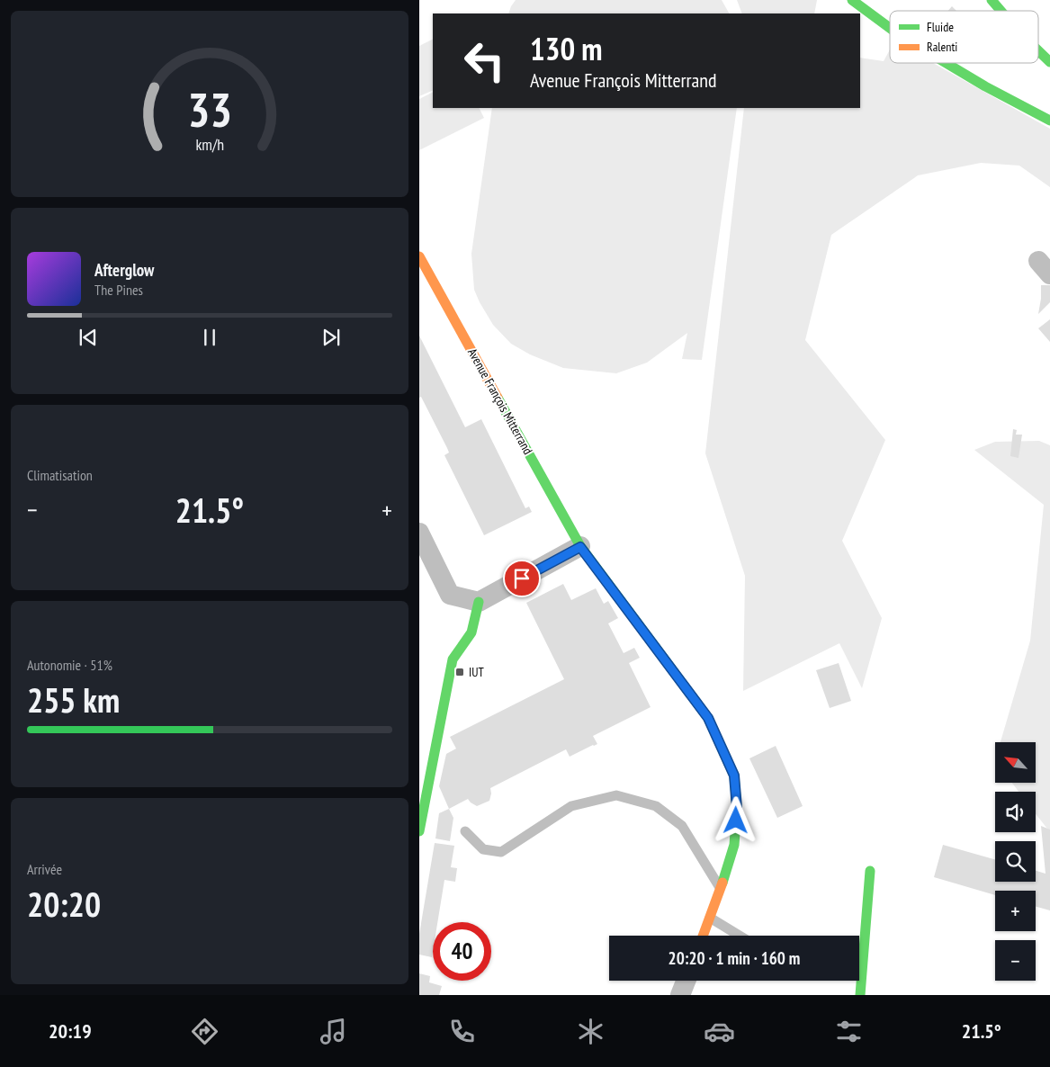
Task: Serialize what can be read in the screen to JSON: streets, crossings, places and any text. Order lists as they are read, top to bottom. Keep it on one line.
{"streets":{"street":["Avenue François Mitterrand"]},"places":{"transit":["IUT"]},"legend":["Fluide","Ralenti"],"north":"top left","page":{"turn":["130 m","Avenue François Mitterrand"],"song":["Afterglow","The Pines"],"tile":["Climatisation",["Autonomie · 51%","255 km"],["Arrivée","20:20"]],"heat":["−","21.5°","+"],"map_buttons":["+","−"],"limit":"40","trip":"20:20 · 1 min · 160 m","tabs":["20:19","21.5°"],"gauge":["33","km/h"]}}
